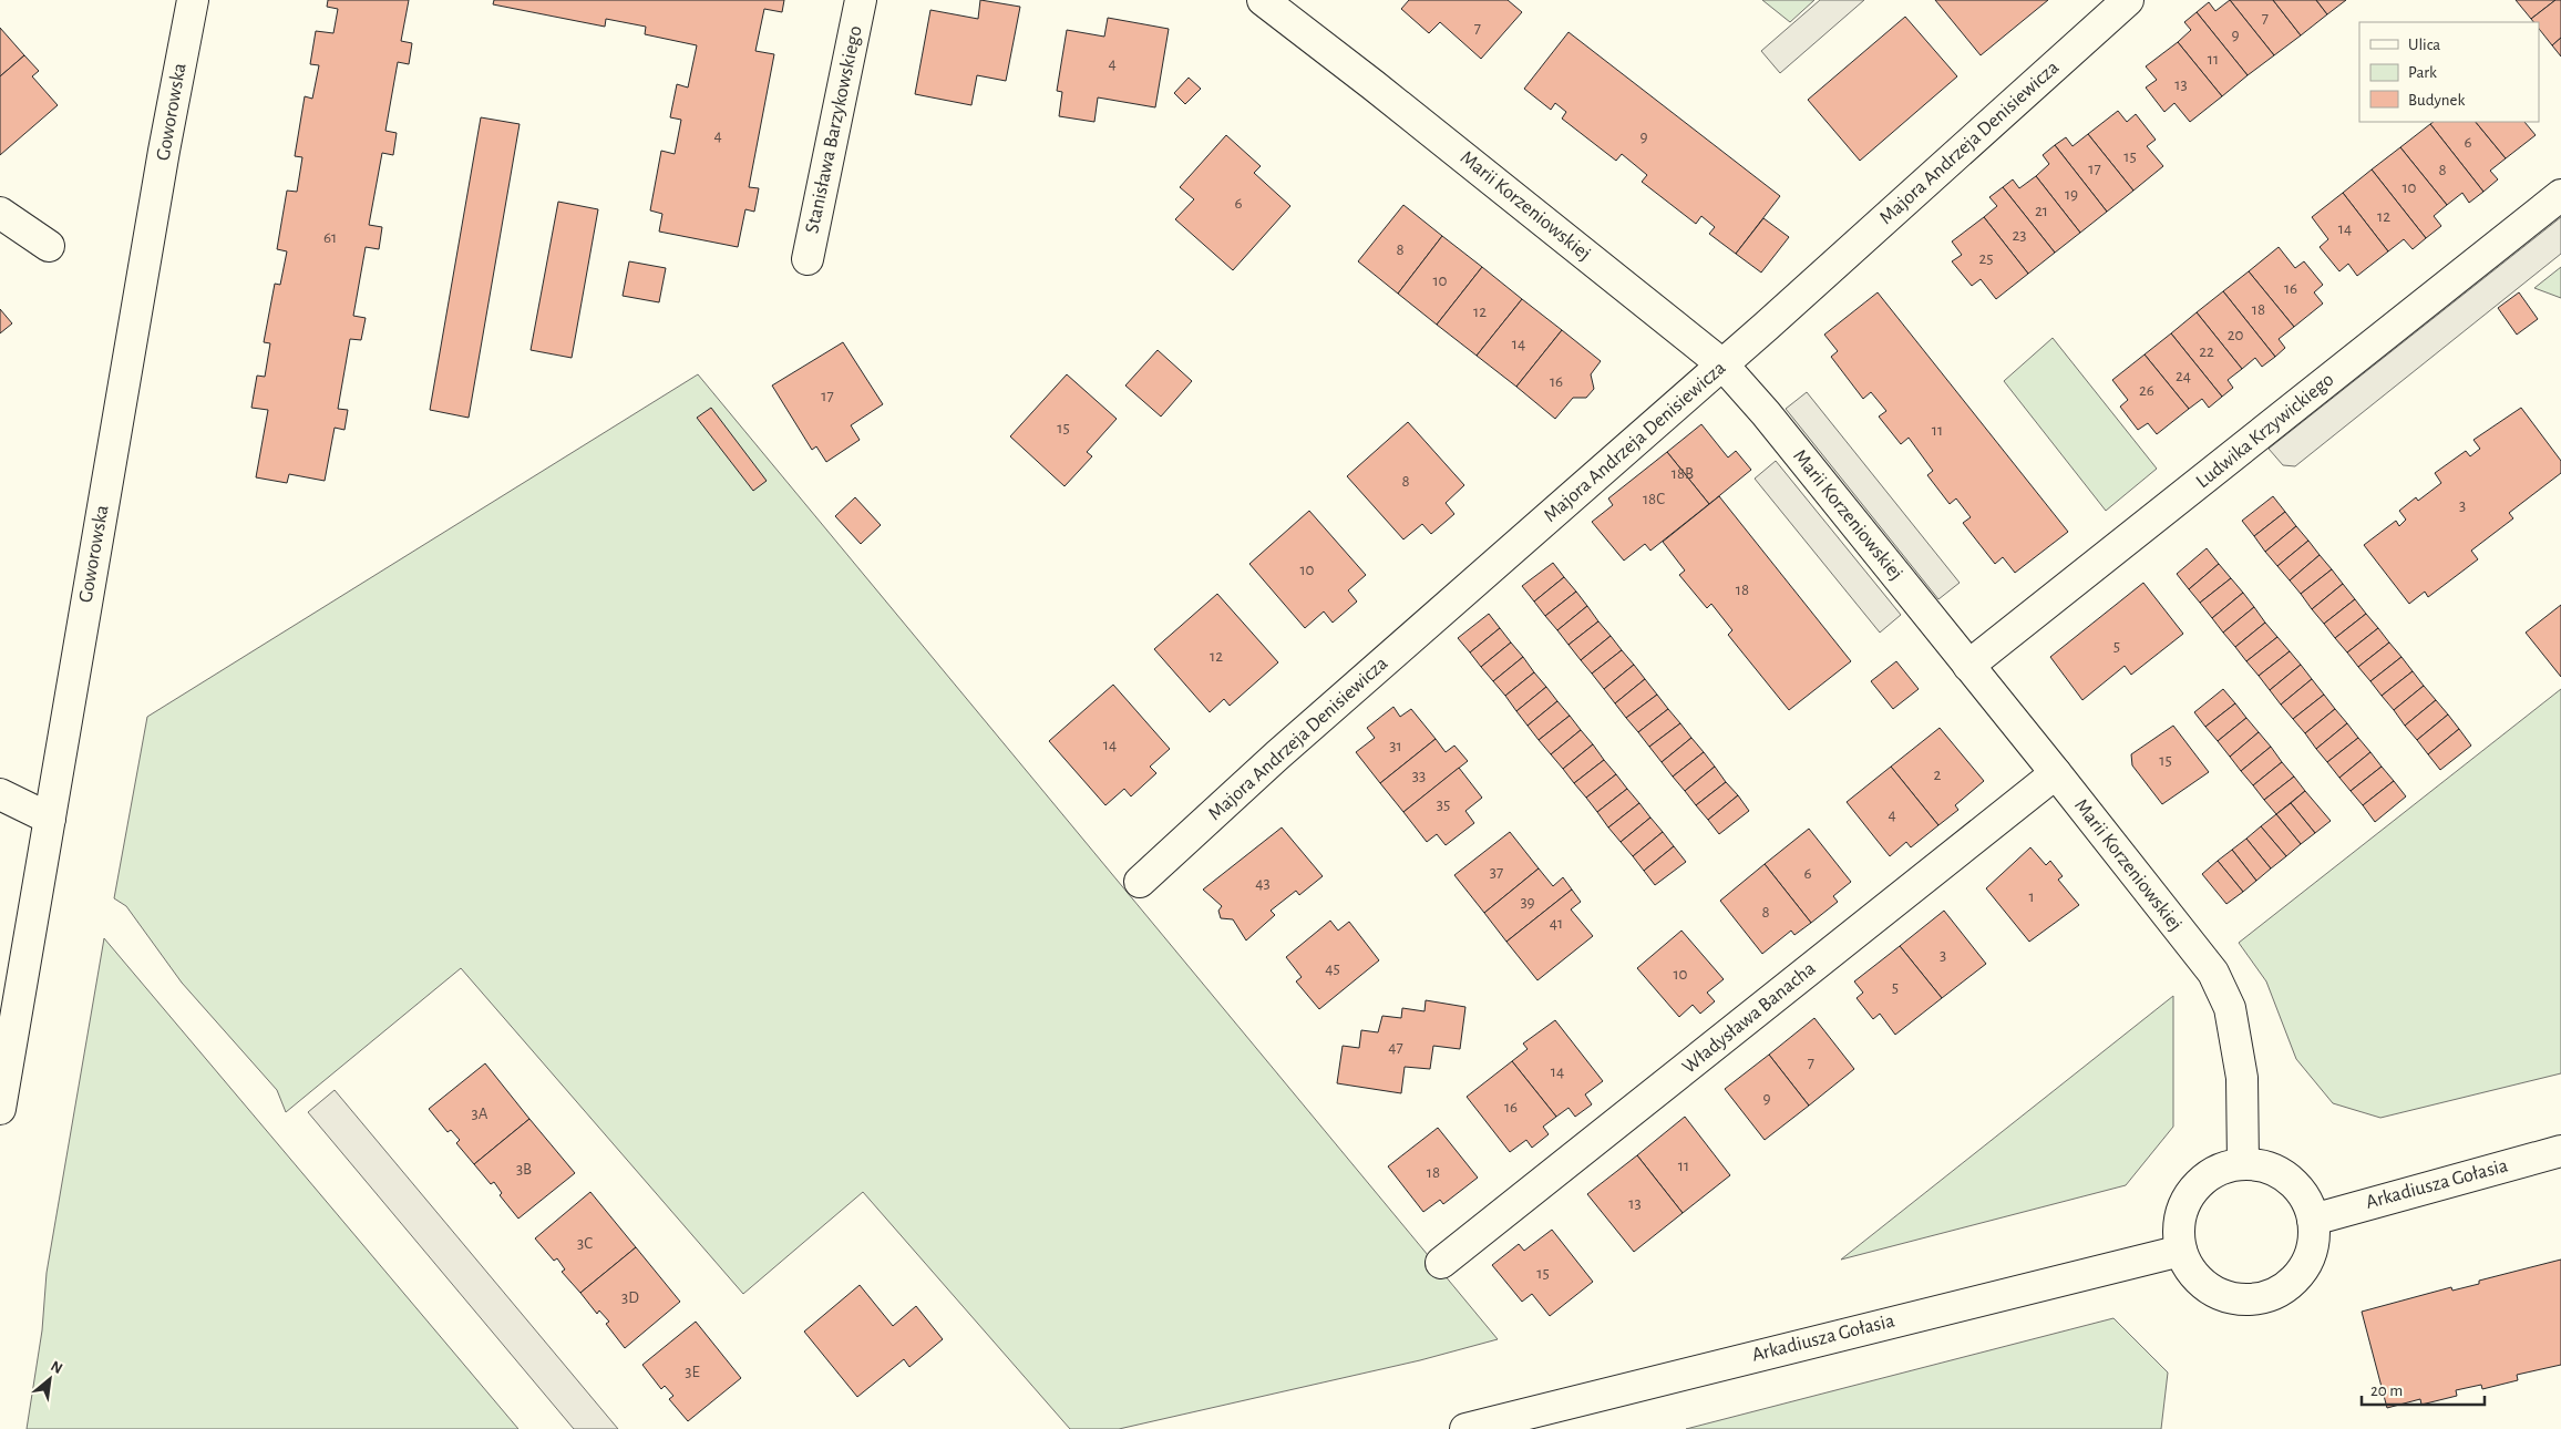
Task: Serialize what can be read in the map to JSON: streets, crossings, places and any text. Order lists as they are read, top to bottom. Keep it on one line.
{"streets":{"street":["Goworowska","Stanisława Barzykowskiego","Majora Andrzeja Denisiewicza","Marii Korzeniowskiej","Ludwika Krzywickiego","Władysława Banacha","Arkadiusza Gołasia"]},"crossings":[["Majora Andrzeja Denisiewicza","Marii Korzeniowskiej"],["Marii Korzeniowskiej","Ludwika Krzywickiego"],["Marii Korzeniowskiej","Władysława Banacha"],["Marii Korzeniowskiej","Arkadiusza Gołasia"]],"house_numbers":["7","7","9","11","4","13","4","9","6","15","17","8","10","19","6","21","12","14","23","61","8","25","10","16","18","12","20","14","22","24","16","26","17","15","11","18B","8","18C","3","10","18","5","12","14","31","15","2","33","35","4","37","6","43","1","39","8","41","3","45","10","5","47","7","14","9","16","3A","11","3B","18","13","3C","15","3D","3E"],"legend":["Ulica","Park","Budynek"],"scale_bar":"20 m","north":"top right"}
